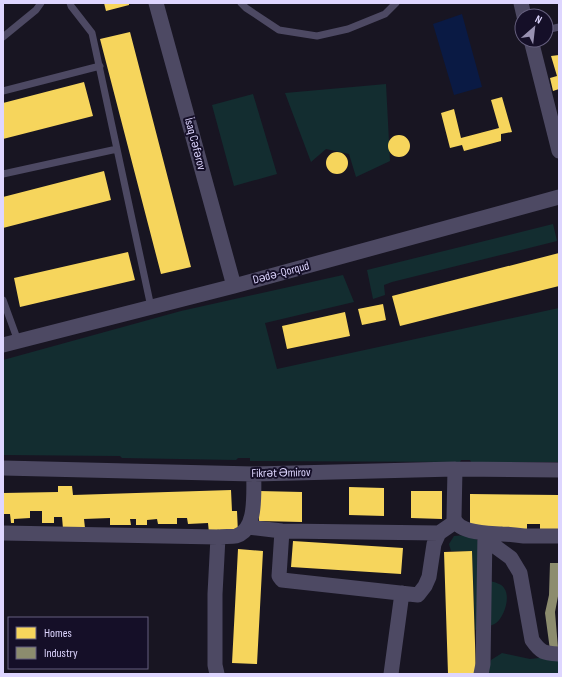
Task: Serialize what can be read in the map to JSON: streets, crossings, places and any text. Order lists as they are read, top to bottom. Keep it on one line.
{"streets":{"street":["İsaq Cəfərov","Dədə-Qorqud","Fikrət Əmirov"]},"crossings":[["İsaq Cəfərov","Dədə-Qorqud"]],"legend":["Homes","Industry"],"north":"top right"}
